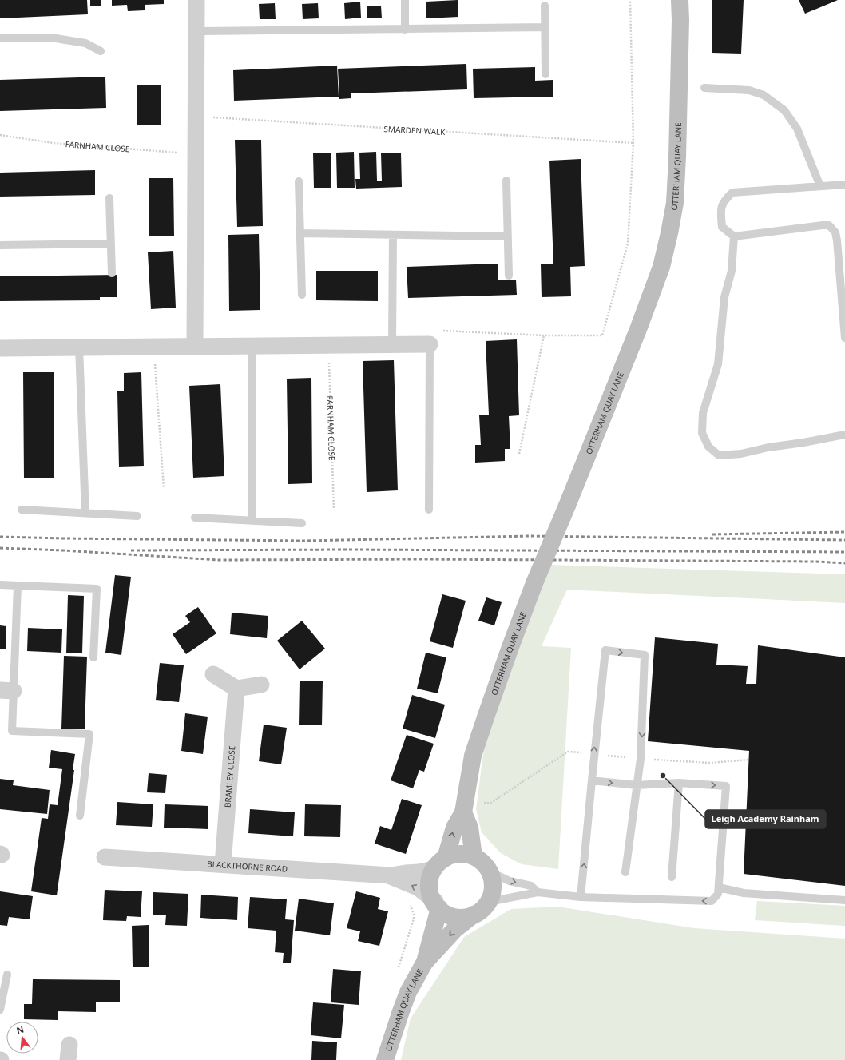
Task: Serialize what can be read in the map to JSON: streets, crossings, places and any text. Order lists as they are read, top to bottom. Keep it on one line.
{"streets":{"street":["OTTERHAM QUAY LANE","BRAMLEY CLOSE","BLACKTHORNE ROAD"],"path":["SMARDEN WALK","FARNHAM CLOSE"]},"crossings":[["OTTERHAM QUAY LANE","BLACKTHORNE ROAD"],["BRAMLEY CLOSE","BLACKTHORNE ROAD"]],"places":["Leigh Academy Rainham"],"north":"top"}
